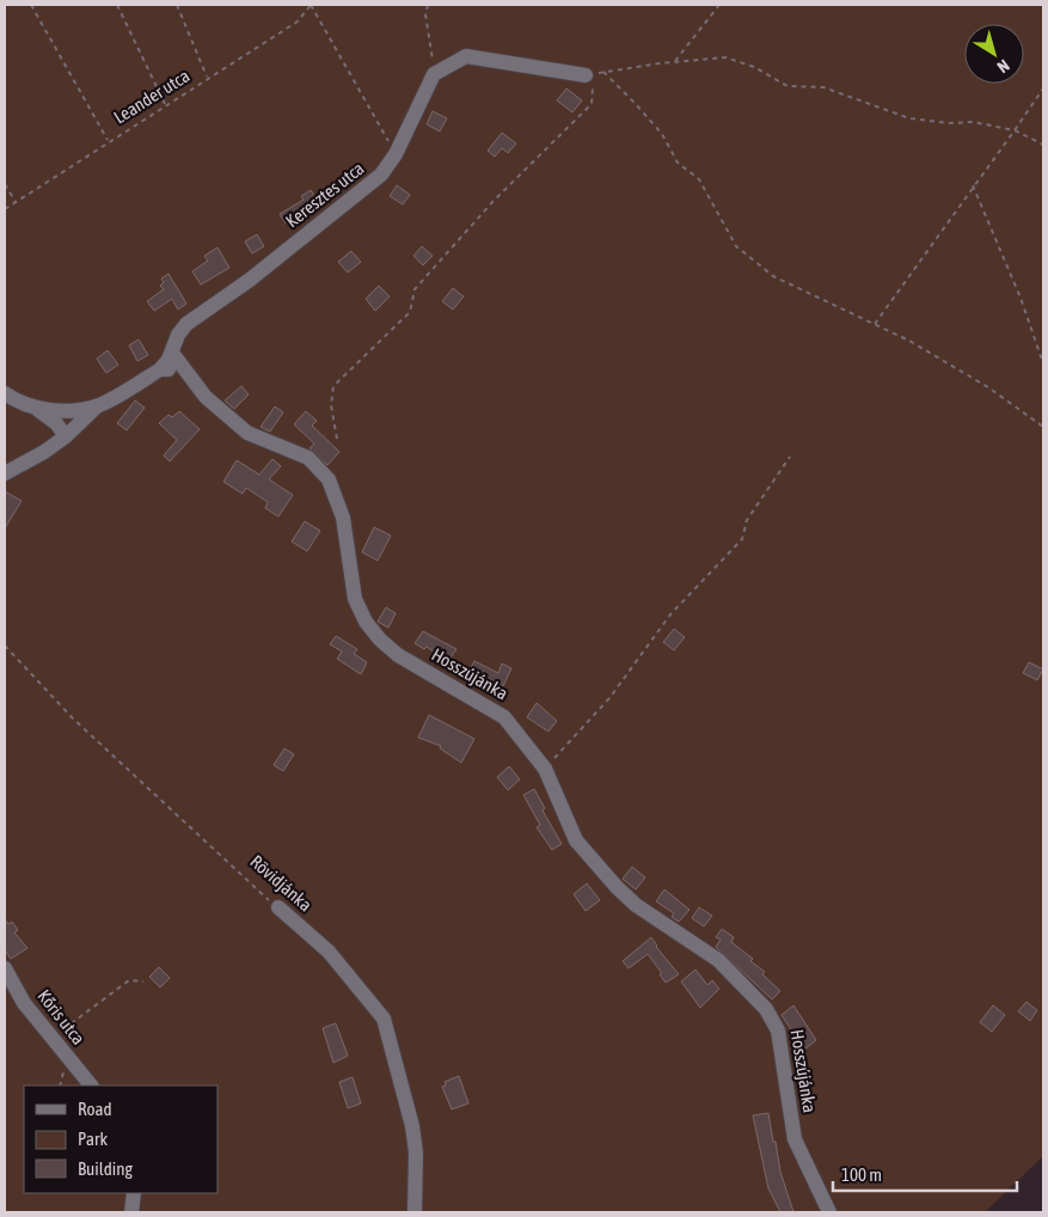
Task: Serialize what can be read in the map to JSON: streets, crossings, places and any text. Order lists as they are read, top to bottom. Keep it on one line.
{"streets":{"street":["Keresztes utca","Hosszújánka","Rövidjánka","Kőris utca"],"path":["Leander utca"]},"crossings":[["Keresztes utca","Hosszújánka"]],"legend":["Road","Park","Building"],"scale_bar":"100 m","north":"bottom right"}
